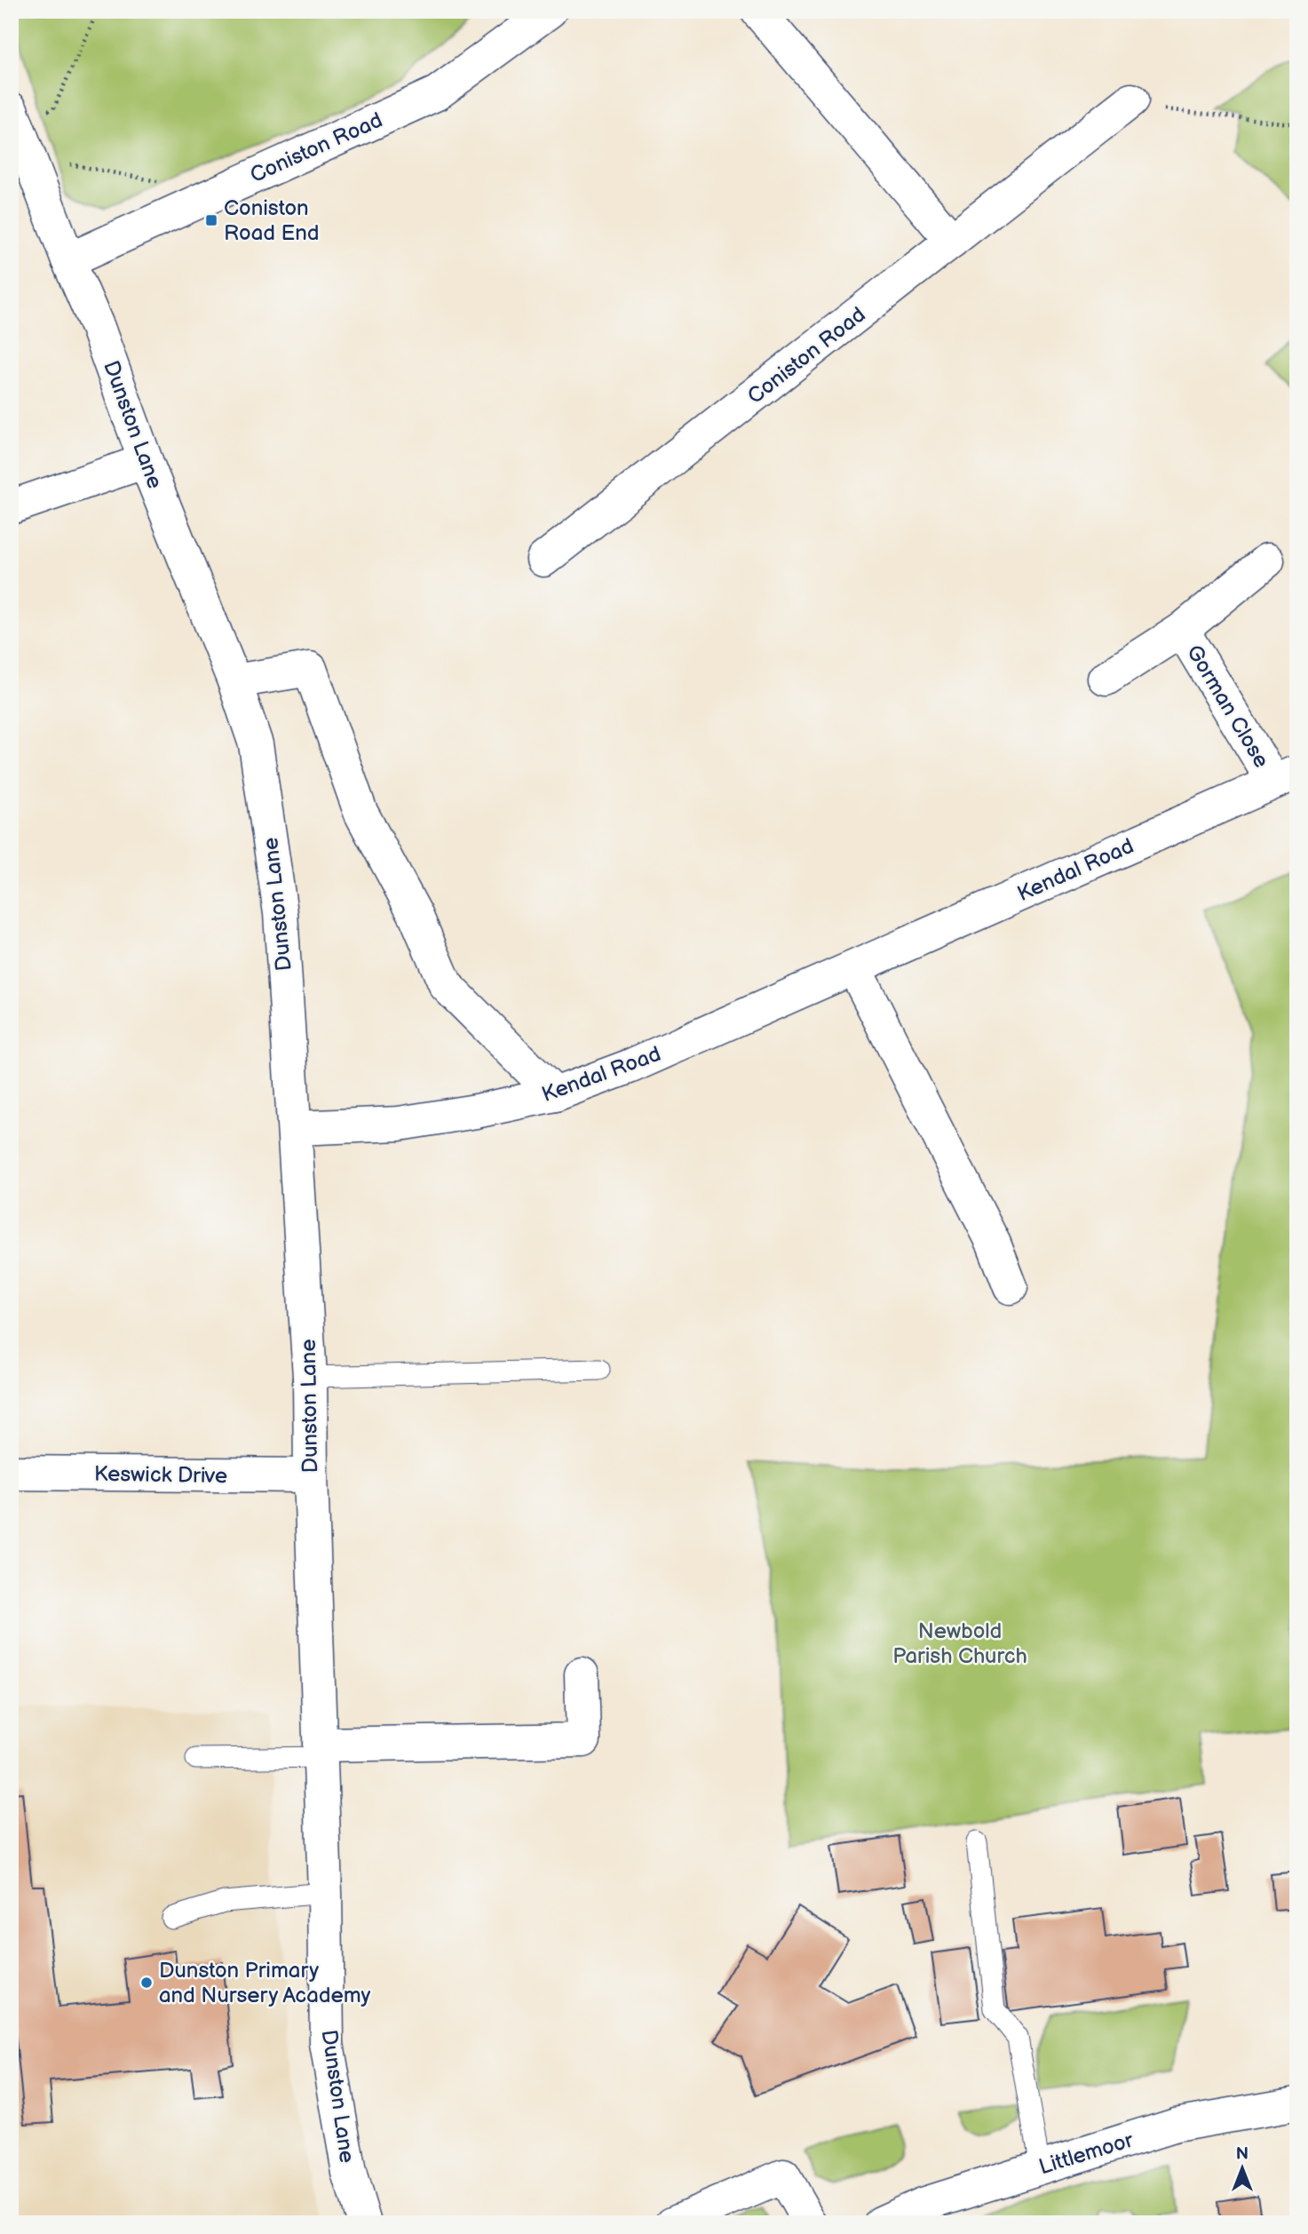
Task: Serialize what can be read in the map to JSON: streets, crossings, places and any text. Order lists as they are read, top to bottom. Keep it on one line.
{"streets":{"street":["Coniston Road","Dunston Lane","Gorman Close","Kendal Road","Keswick Drive","Littlemoor"]},"crossings":[["Coniston Road","Dunston Lane"],["Dunston Lane","Kendal Road"],["Dunston Lane","Keswick Drive"],["Gorman Close","Kendal Road"]],"parks":["Newbold Parish Church"],"places":{"transit":["Coniston Road End"],"other":["Dunston Primary and Nursery Academy"]},"north":"top"}
